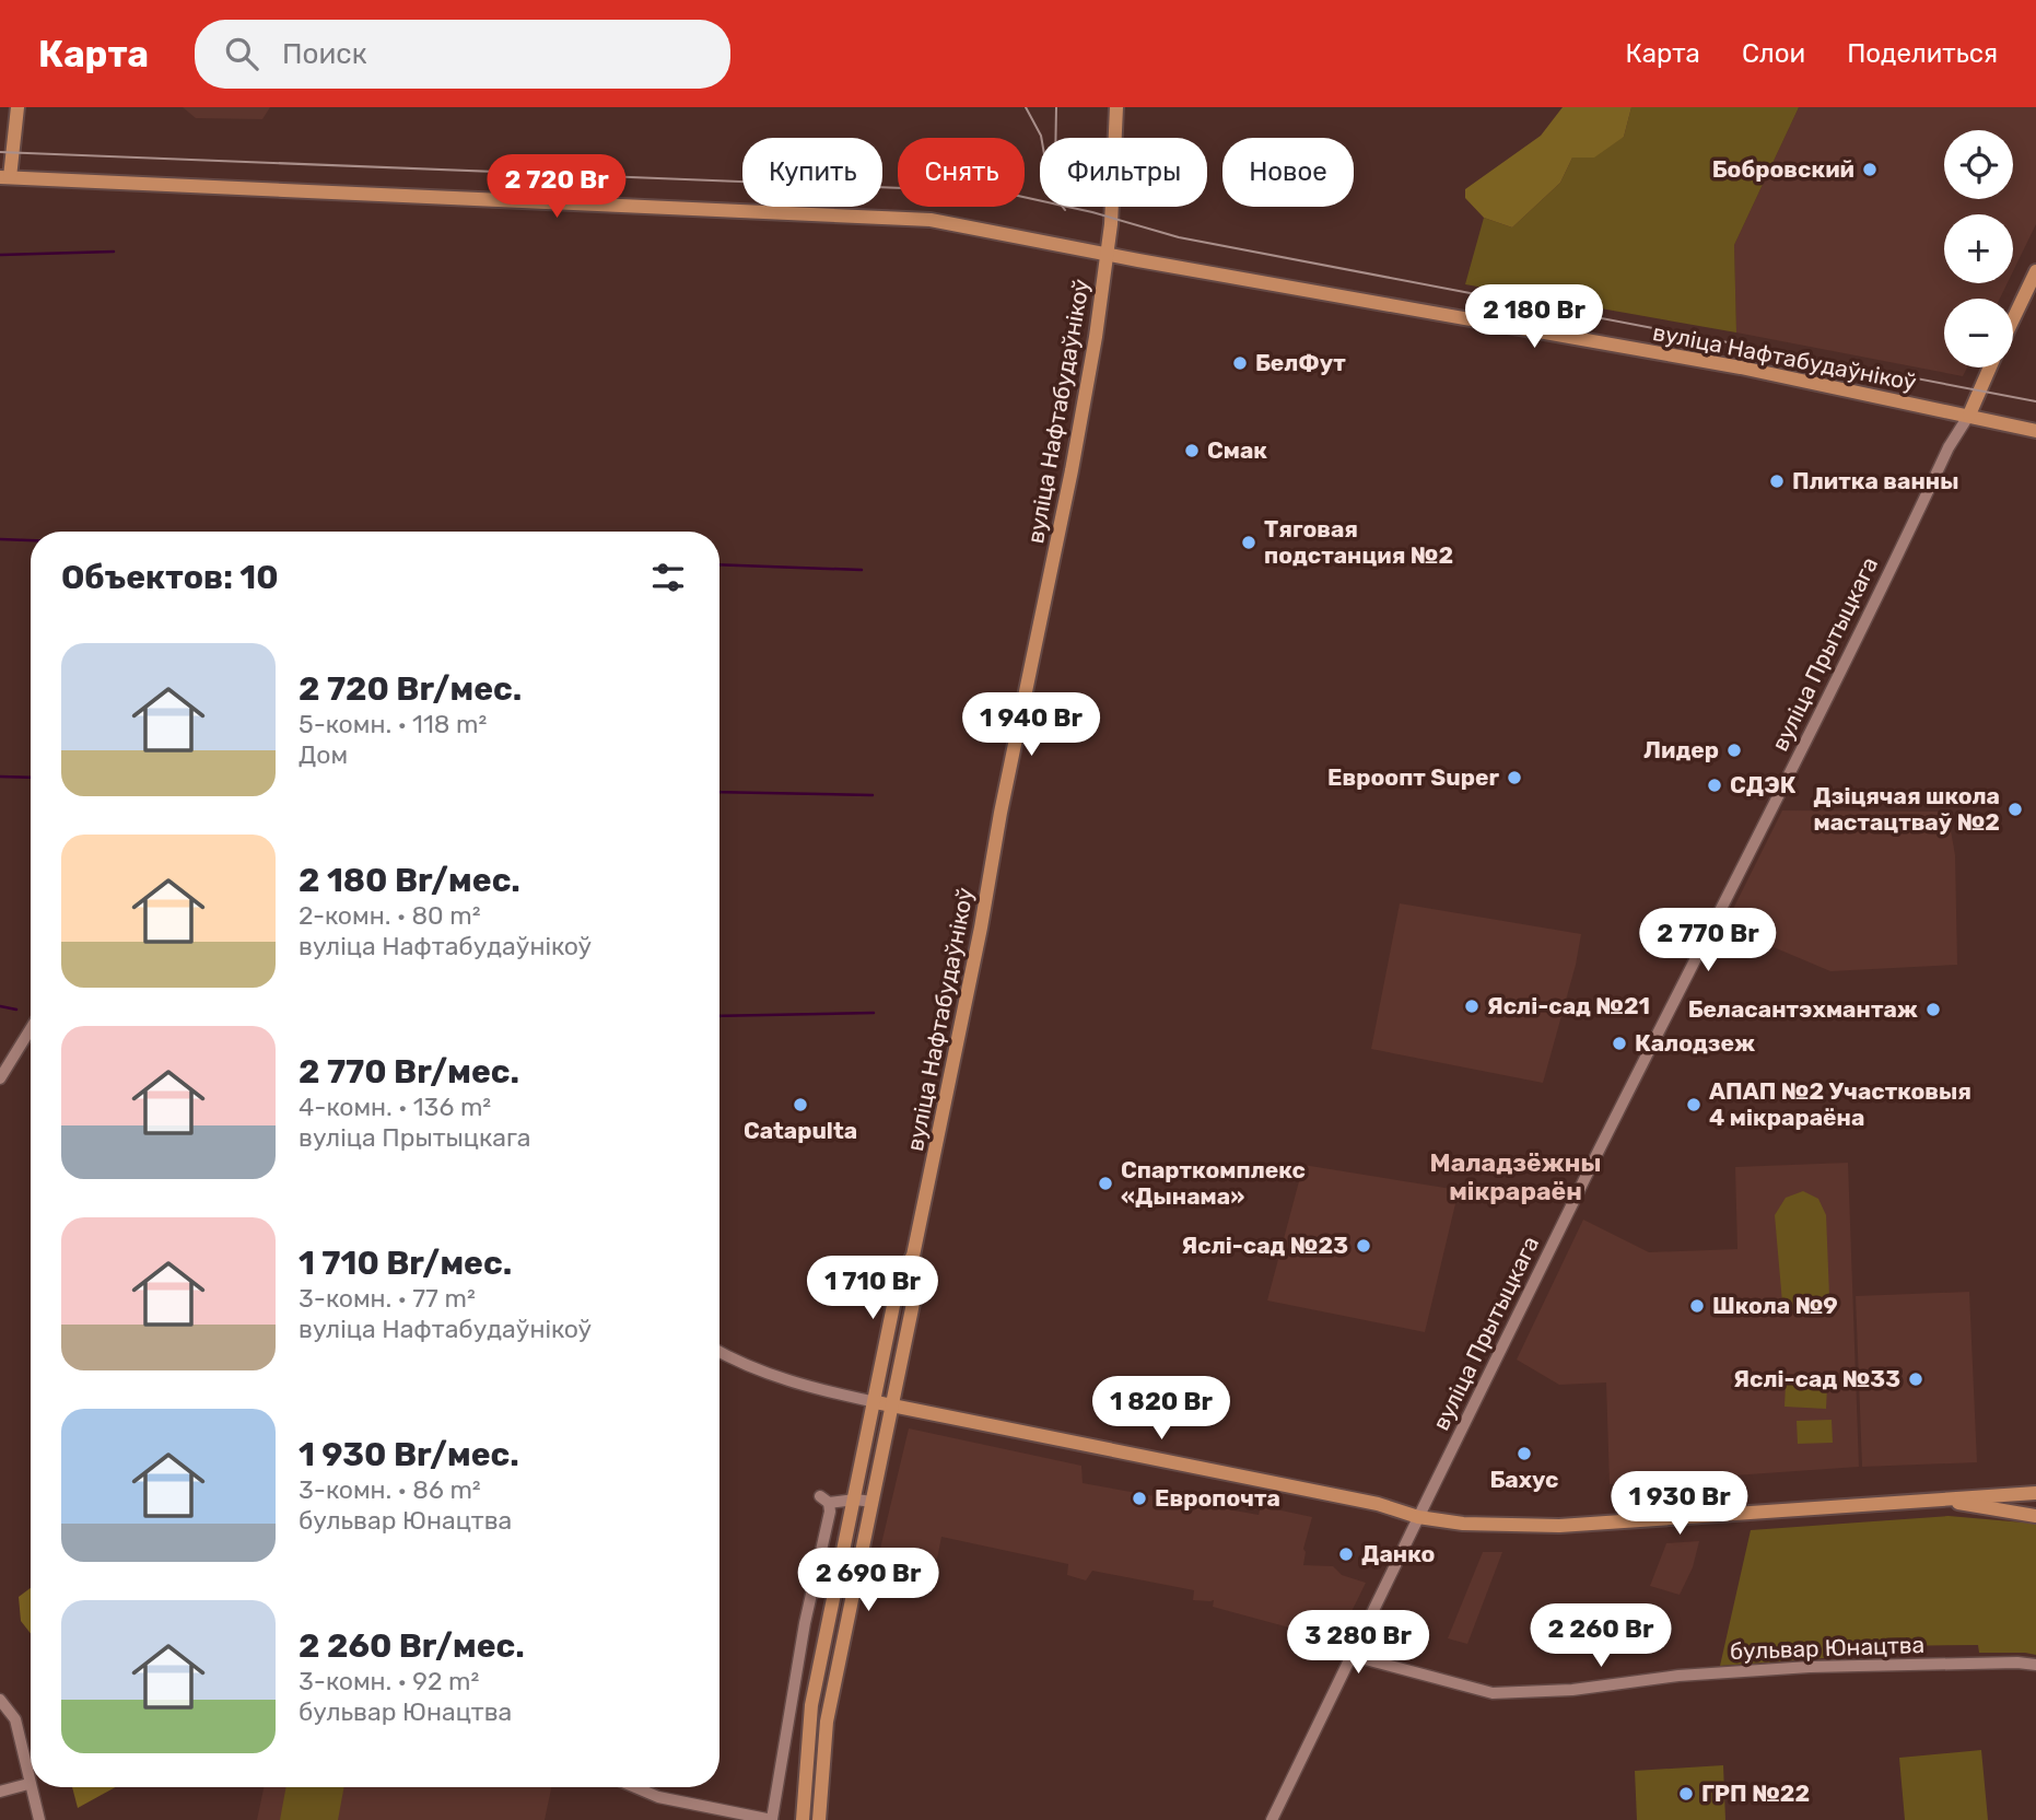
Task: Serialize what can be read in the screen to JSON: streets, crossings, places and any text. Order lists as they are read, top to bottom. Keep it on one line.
{"streets":{"main road":["вуліца Нафтабудаўнікоў"],"street":["вуліца Прытыцкага","бульвар Юнацтва"]},"crossings":[["вуліца Нафтабудаўнікоў","вуліца Прытыцкага"],["вуліца Прытыцкага","бульвар Юнацтва"]],"districts":["Маладзёжны мікрараён"],"places":["Бобровский","БелФут","Смак","Плитка ванны","Тяговая подстанция №2","Лидер","Евроопт Super","СДЭК","Дзіцячая школа мастацтваў №2","Яслі-сад №21","Беласантэхмантаж","Калодзеж","Catapulta","АПАП №2 Участковыя 4 мікрараёна","Спарткомплекс «Дынама»","Яслі-сад №23","Школа №9","Яслі-сад №33","Бахус","Европочта","Данко","ГРП №22"],"page":{"header":"Карта","search":"Поиск","nav":["Карта","Слои","Поделиться"],"map_buttons":["+","−"],"chip":["Купить","Снять","Фильтры","Новое"],"price":["2 720 Br","2 180 Br","1 940 Br","2 770 Br","1 710 Br","1 820 Br","1 930 Br","2 690 Br","2 260 Br","3 280 Br"],"heading":"Объектов: 10","list":[{"name":"2 720 Br/мес.","note":"5-комн. · 118 m² · Дом"},{"name":"2 180 Br/мес.","note":"2-комн. · 80 m² · вуліца Нафтабудаўнікоў"},{"name":"2 770 Br/мес.","note":"4-комн. · 136 m² · вуліца Прытыцкага"},{"name":"1 710 Br/мес.","note":"3-комн. · 77 m² · вуліца Нафтабудаўнікоў"},{"name":"1 930 Br/мес.","note":"3-комн. · 86 m² · бульвар Юнацтва"},{"name":"2 260 Br/мес.","note":"3-комн. · 92 m² · бульвар Юнацтва"}]}}
